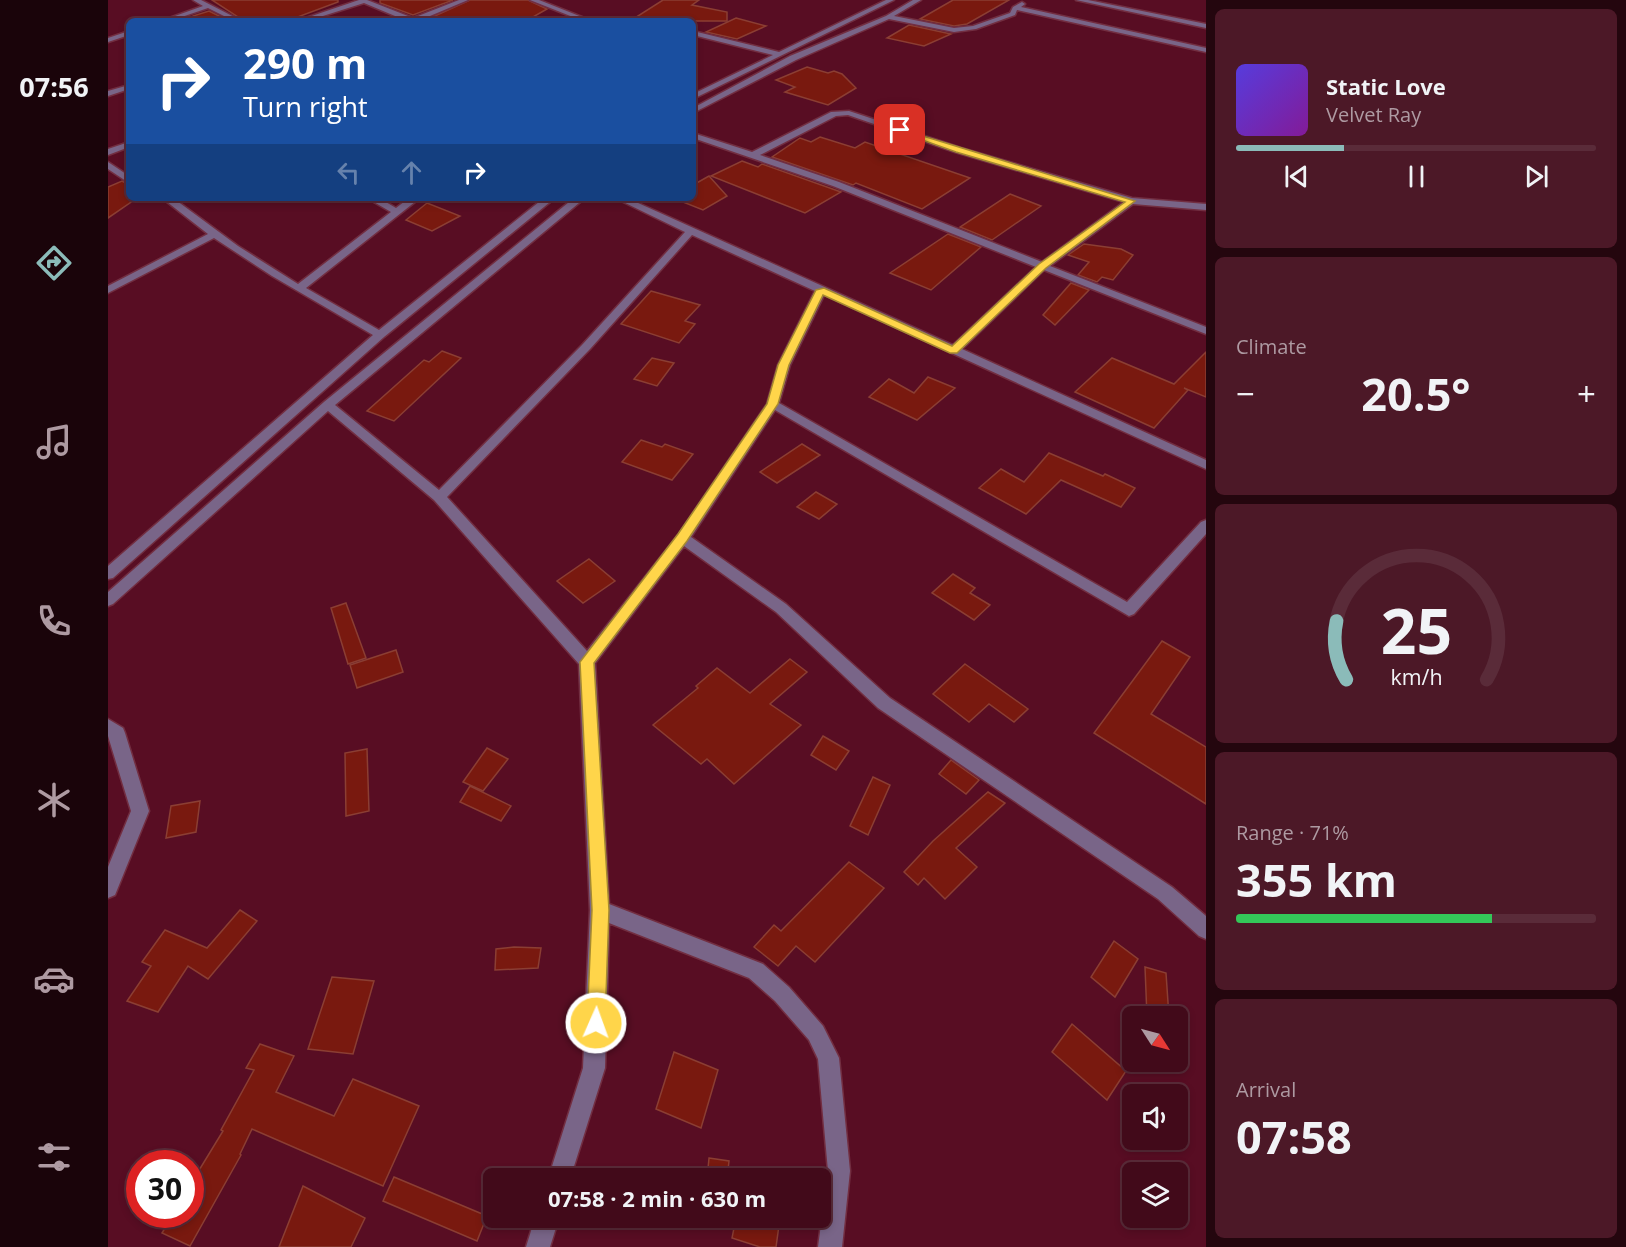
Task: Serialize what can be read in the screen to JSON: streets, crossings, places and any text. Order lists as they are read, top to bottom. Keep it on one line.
{"north":"bottom right","page":{"tabs":"07:56","turn":["290 m","Turn right"],"song":["Static Love","Velvet Ray"],"tile":["Climate",["Range · 71%","355 km"],["Arrival","07:58"]],"heat":["−","20.5°","+"],"limit":"30","trip":"07:58 · 2 min · 630 m","gauge":["25","km/h"]}}
